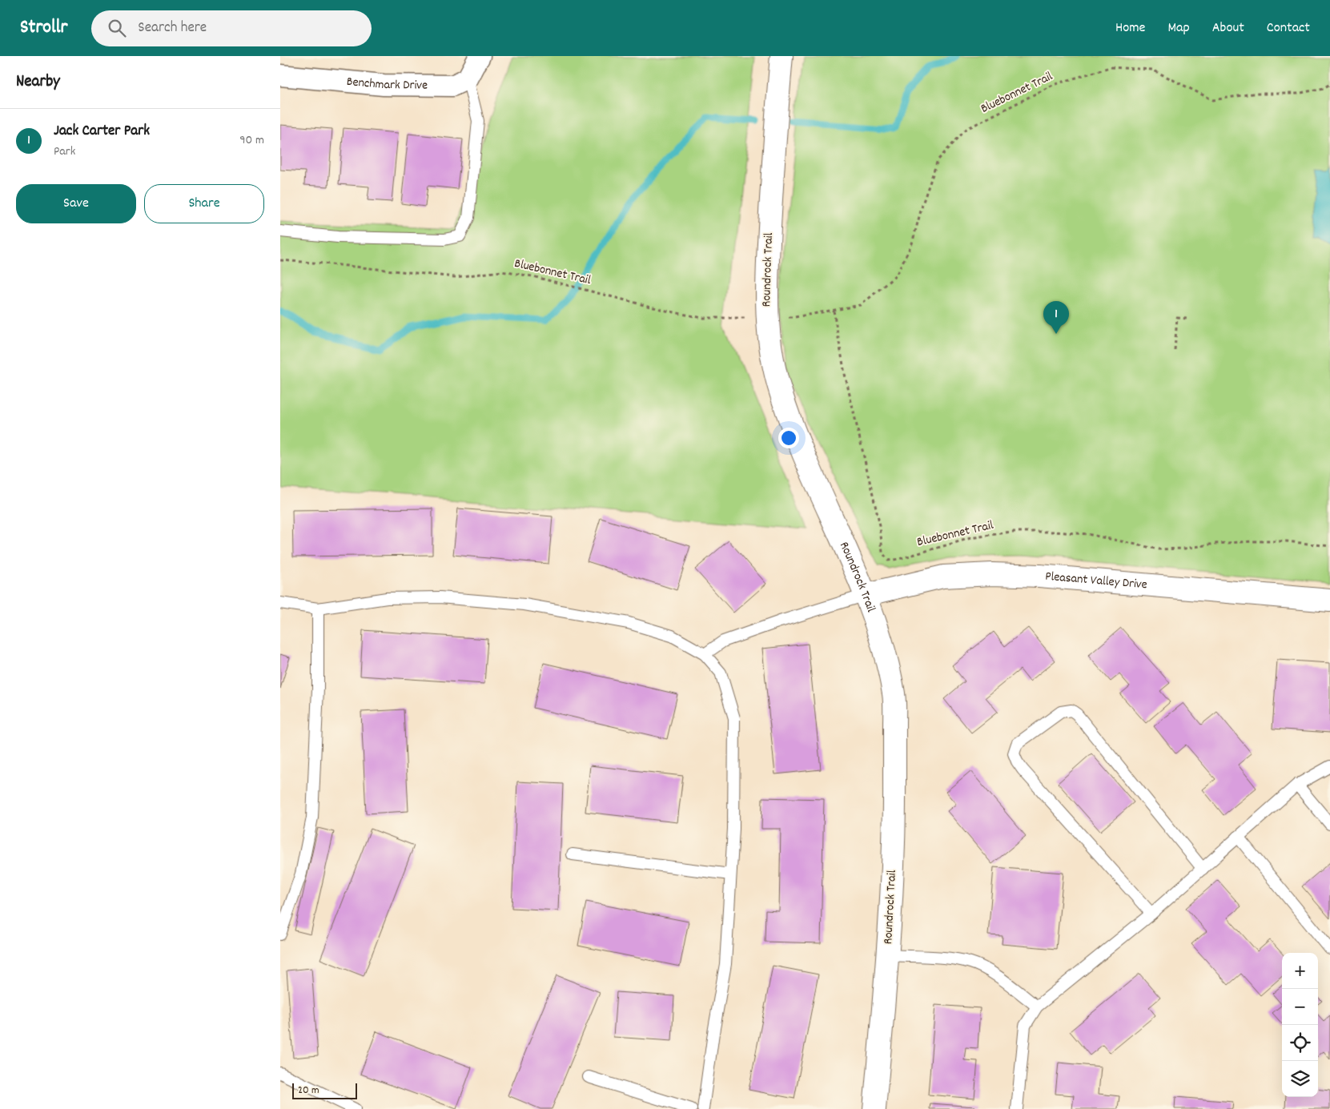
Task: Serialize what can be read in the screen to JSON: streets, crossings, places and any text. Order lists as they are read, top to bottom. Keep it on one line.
{"streets":{"street":["Benchmark Drive","Roundrock Trail","Pleasant Valley Drive"],"path":["Bluebonnet Trail"]},"crossings":[["Roundrock Trail","Pleasant Valley Drive"]],"scale_bar":"20 m","page":{"header":"Strollr","search":"Search here","nav":["Home","Map","About","Contact"],"heading":"Nearby","list":[{"mark":"1","name":"Jack Carter Park","note":"Park","value":"90 m"}],"buttons":["Save","Share"],"pins":"1","map_buttons":["+","−"],"scale":"20 m"}}
